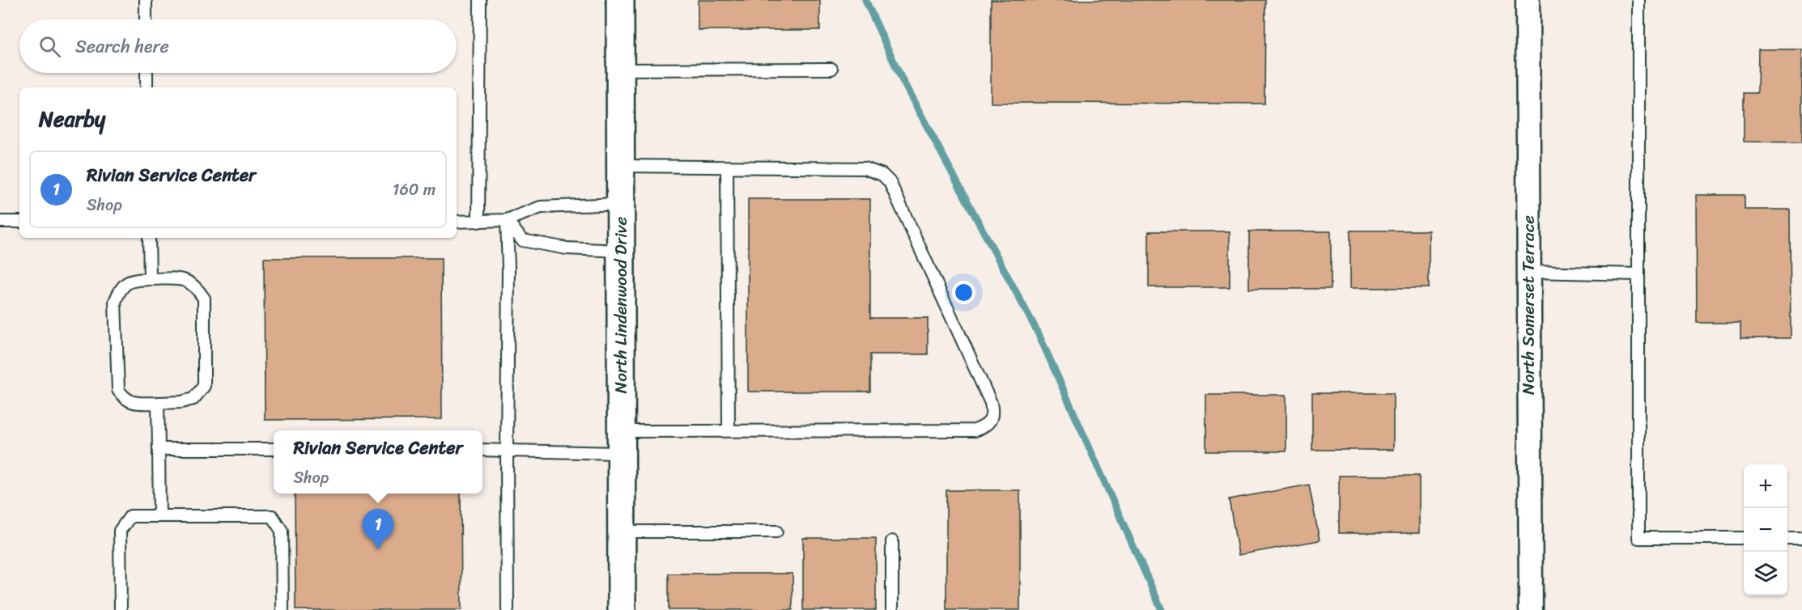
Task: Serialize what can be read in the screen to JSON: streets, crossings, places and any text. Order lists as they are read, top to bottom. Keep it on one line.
{"streets":{"street":["North Lindenwood Drive","North Somerset Terrace"]},"page":{"search":"Search here","heading":"Nearby","list":[{"mark":"1","name":"Rivian Service Center","note":"Shop","value":"160 m"}],"popup":["Rivian Service Center","Shop"],"map_buttons":["+","−"],"pins":"1"}}
